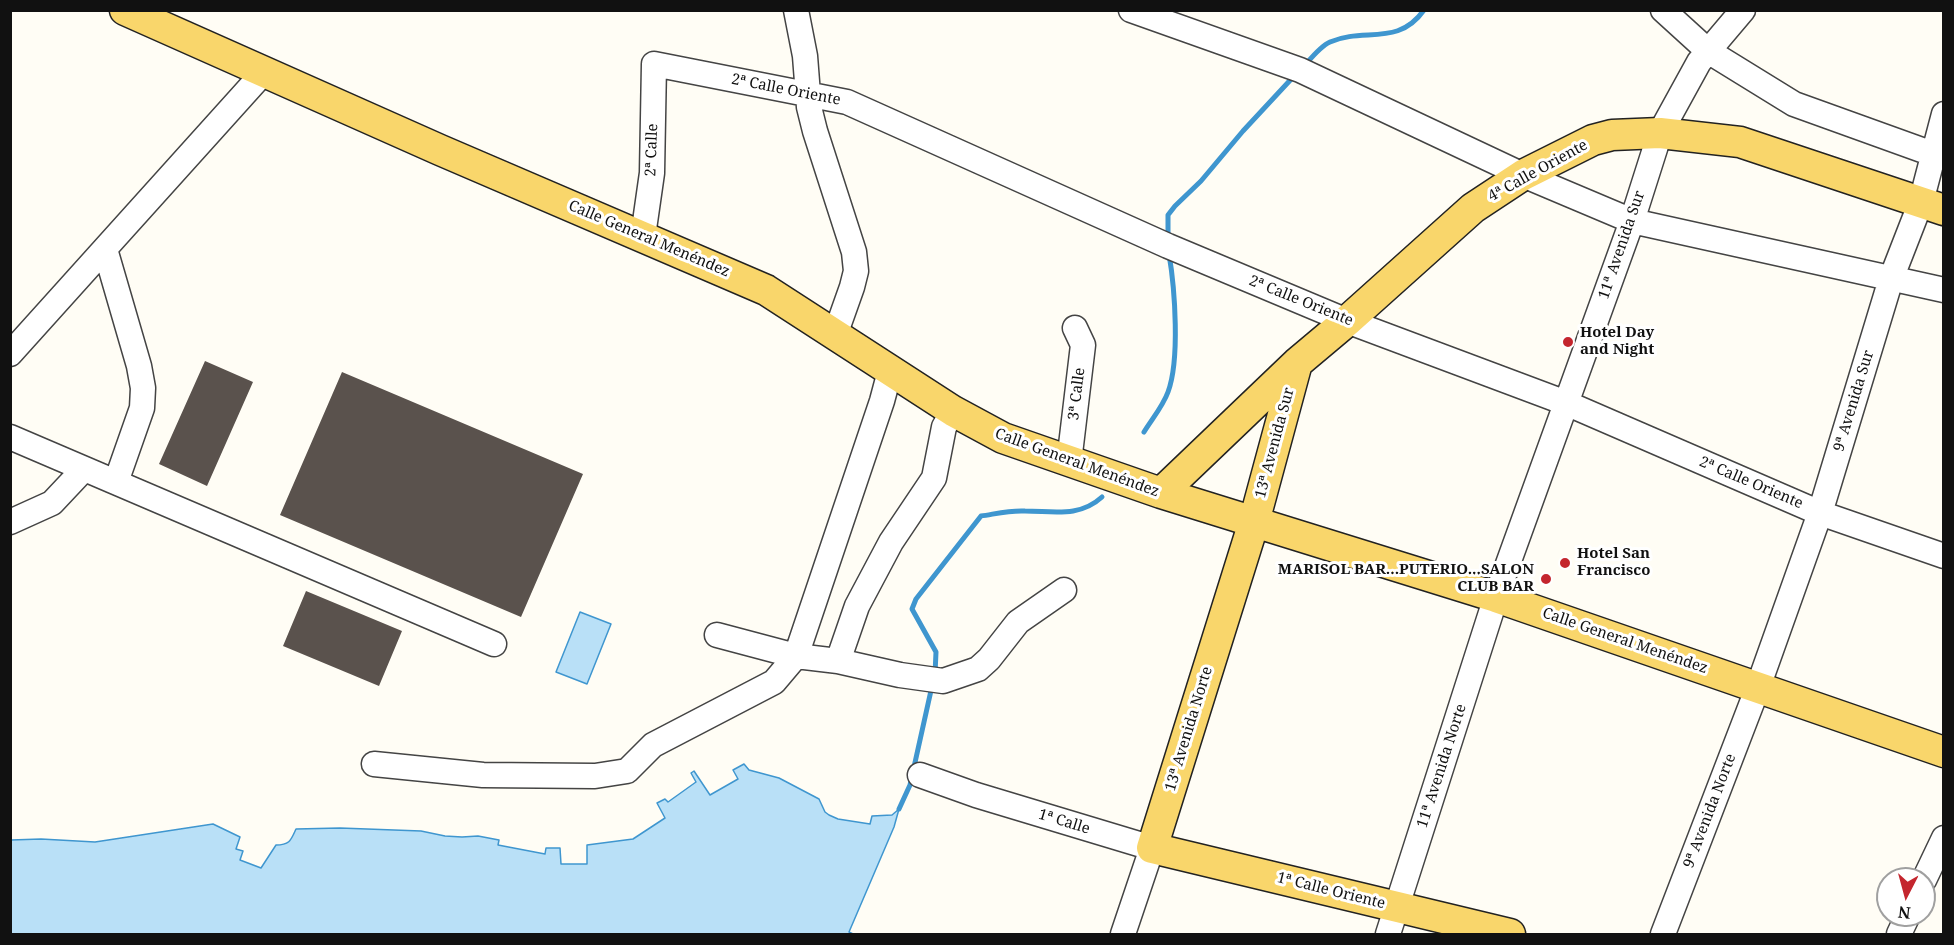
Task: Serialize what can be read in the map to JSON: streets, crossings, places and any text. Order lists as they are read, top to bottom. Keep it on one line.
{"streets":{"main road":["4ª Calle Oriente","Calle General Menéndez","13ª Avenida Sur","13ª Avenida Norte","1ª Calle Oriente"],"street":["2ª Calle Oriente","2ª Calle","11ª Avenida Sur","3ª Calle","9ª Avenida Sur","11ª Avenida Norte","9ª Avenida Norte","1ª Calle"]},"crossings":[["2ª Calle Oriente","2ª Calle"],["2ª Calle Oriente","4ª Calle Oriente"],["2ª Calle Oriente","11ª Avenida Sur"],["2ª Calle Oriente","9ª Avenida Sur"],["2ª Calle","Calle General Menéndez"],["4ª Calle Oriente","Calle General Menéndez"],["4ª Calle Oriente","11ª Avenida Sur"],["4ª Calle Oriente","9ª Avenida Sur"],["4ª Calle Oriente","13ª Avenida Sur"],["Calle General Menéndez","11ª Avenida Sur"],["Calle General Menéndez","3ª Calle"],["Calle General Menéndez","9ª Avenida Sur"],["Calle General Menéndez","13ª Avenida Sur"],["Calle General Menéndez","13ª Avenida Norte"],["Calle General Menéndez","11ª Avenida Norte"],["Calle General Menéndez","9ª Avenida Norte"],["11ª Avenida Sur","11ª Avenida Norte"],["9ª Avenida Sur","9ª Avenida Norte"],["13ª Avenida Sur","13ª Avenida Norte"],["13ª Avenida Norte","1ª Calle"],["13ª Avenida Norte","1ª Calle Oriente"],["11ª Avenida Norte","1ª Calle Oriente"],["1ª Calle","1ª Calle Oriente"]],"places":["Hotel Day and Night","Hotel San Francisco","MARISOL BAR...PUTERIO...SALON CLUB BAR"],"north":"bottom"}
